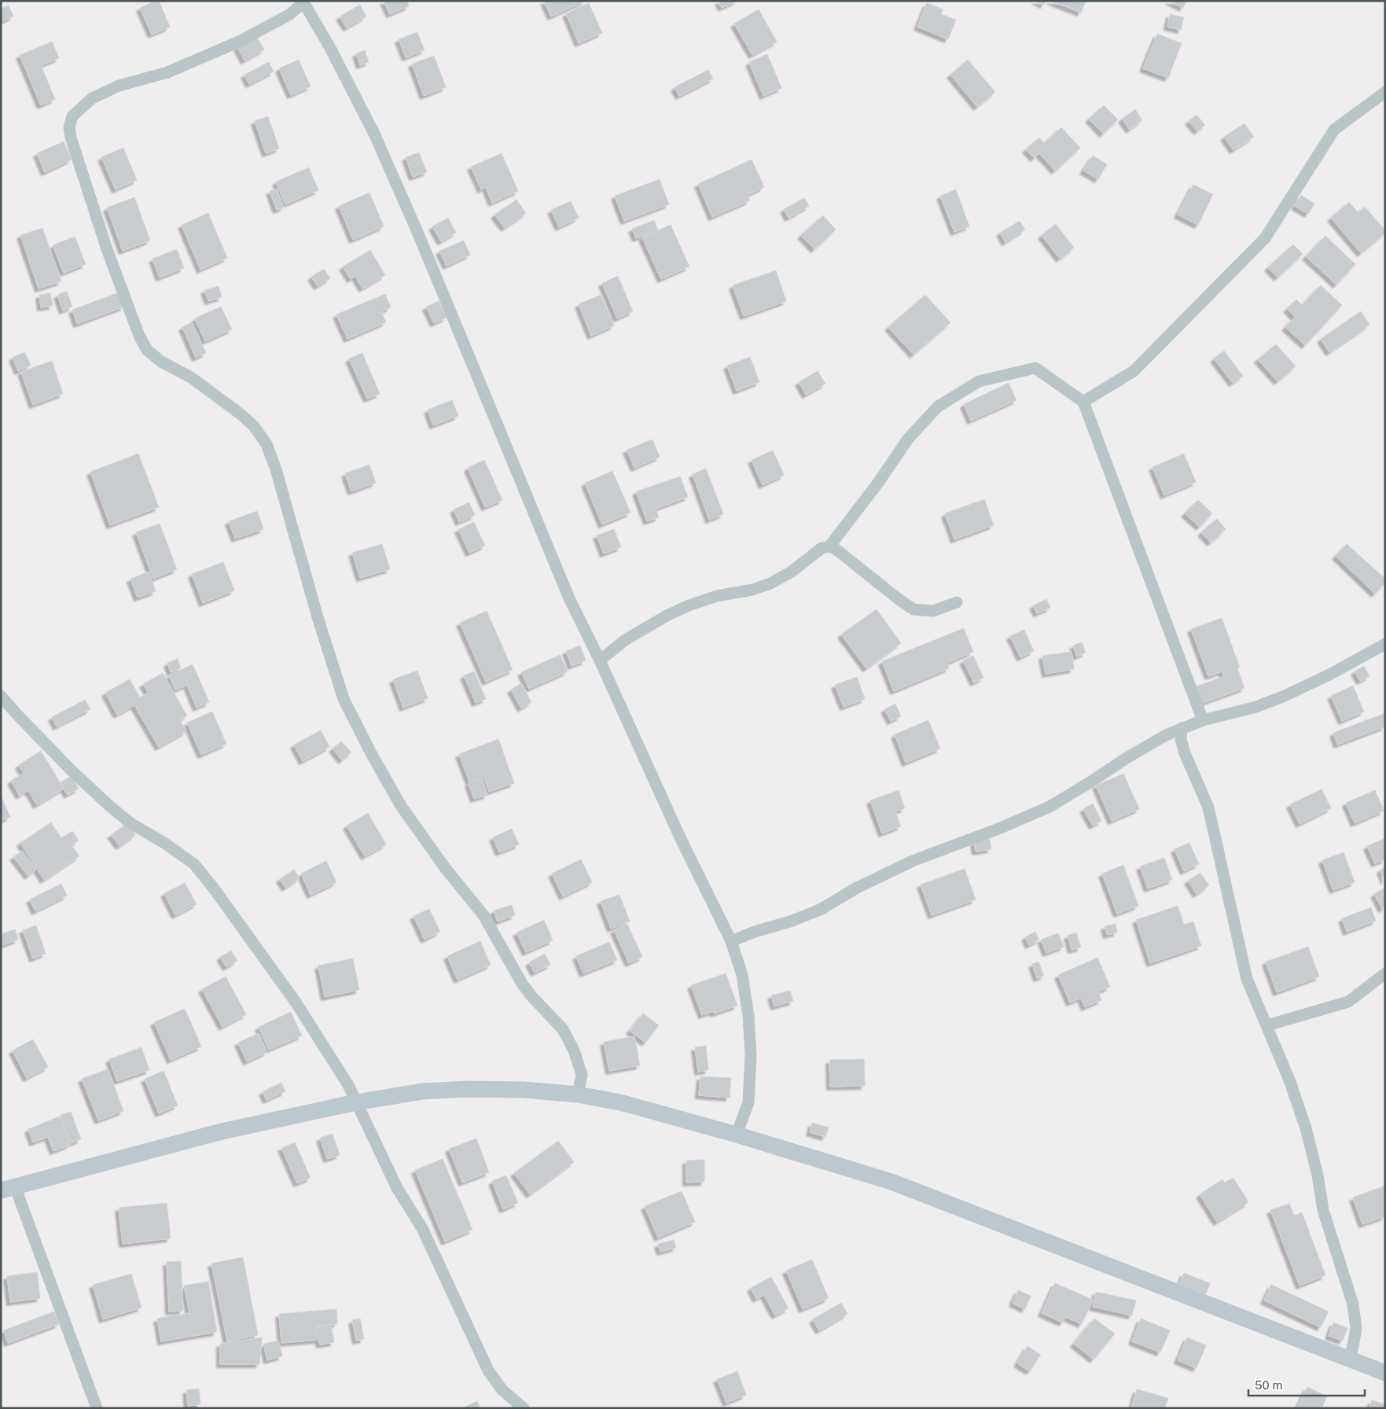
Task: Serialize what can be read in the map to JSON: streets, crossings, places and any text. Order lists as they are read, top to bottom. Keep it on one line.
{"scale_bar":"50 m"}
